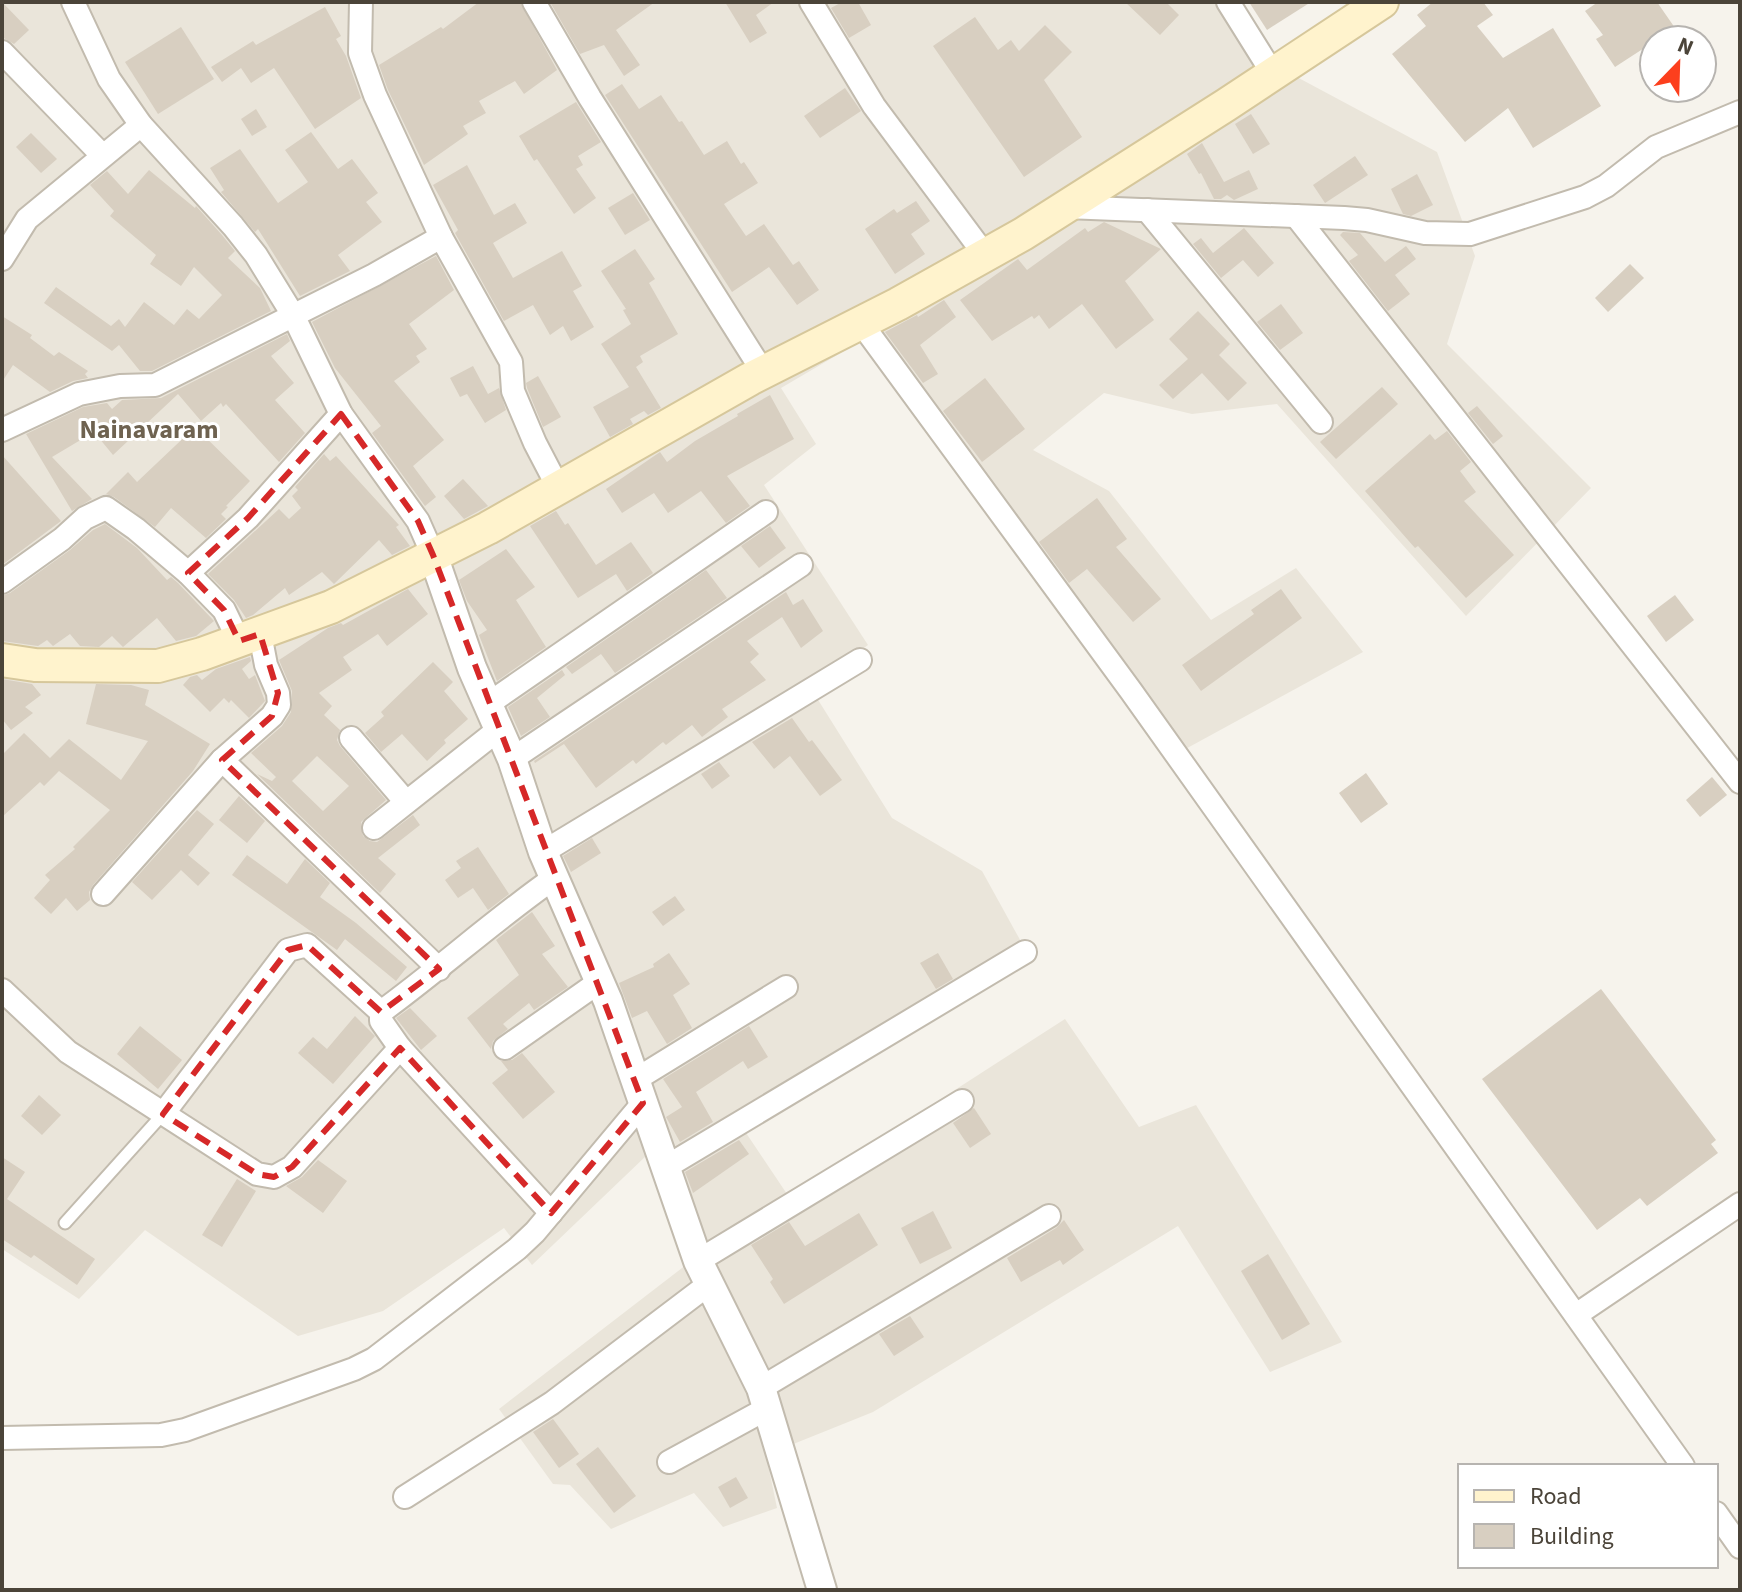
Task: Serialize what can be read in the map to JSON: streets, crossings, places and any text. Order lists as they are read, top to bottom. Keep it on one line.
{"districts":["Nainavaram"],"legend":["Road","Building"],"north":"top right"}
